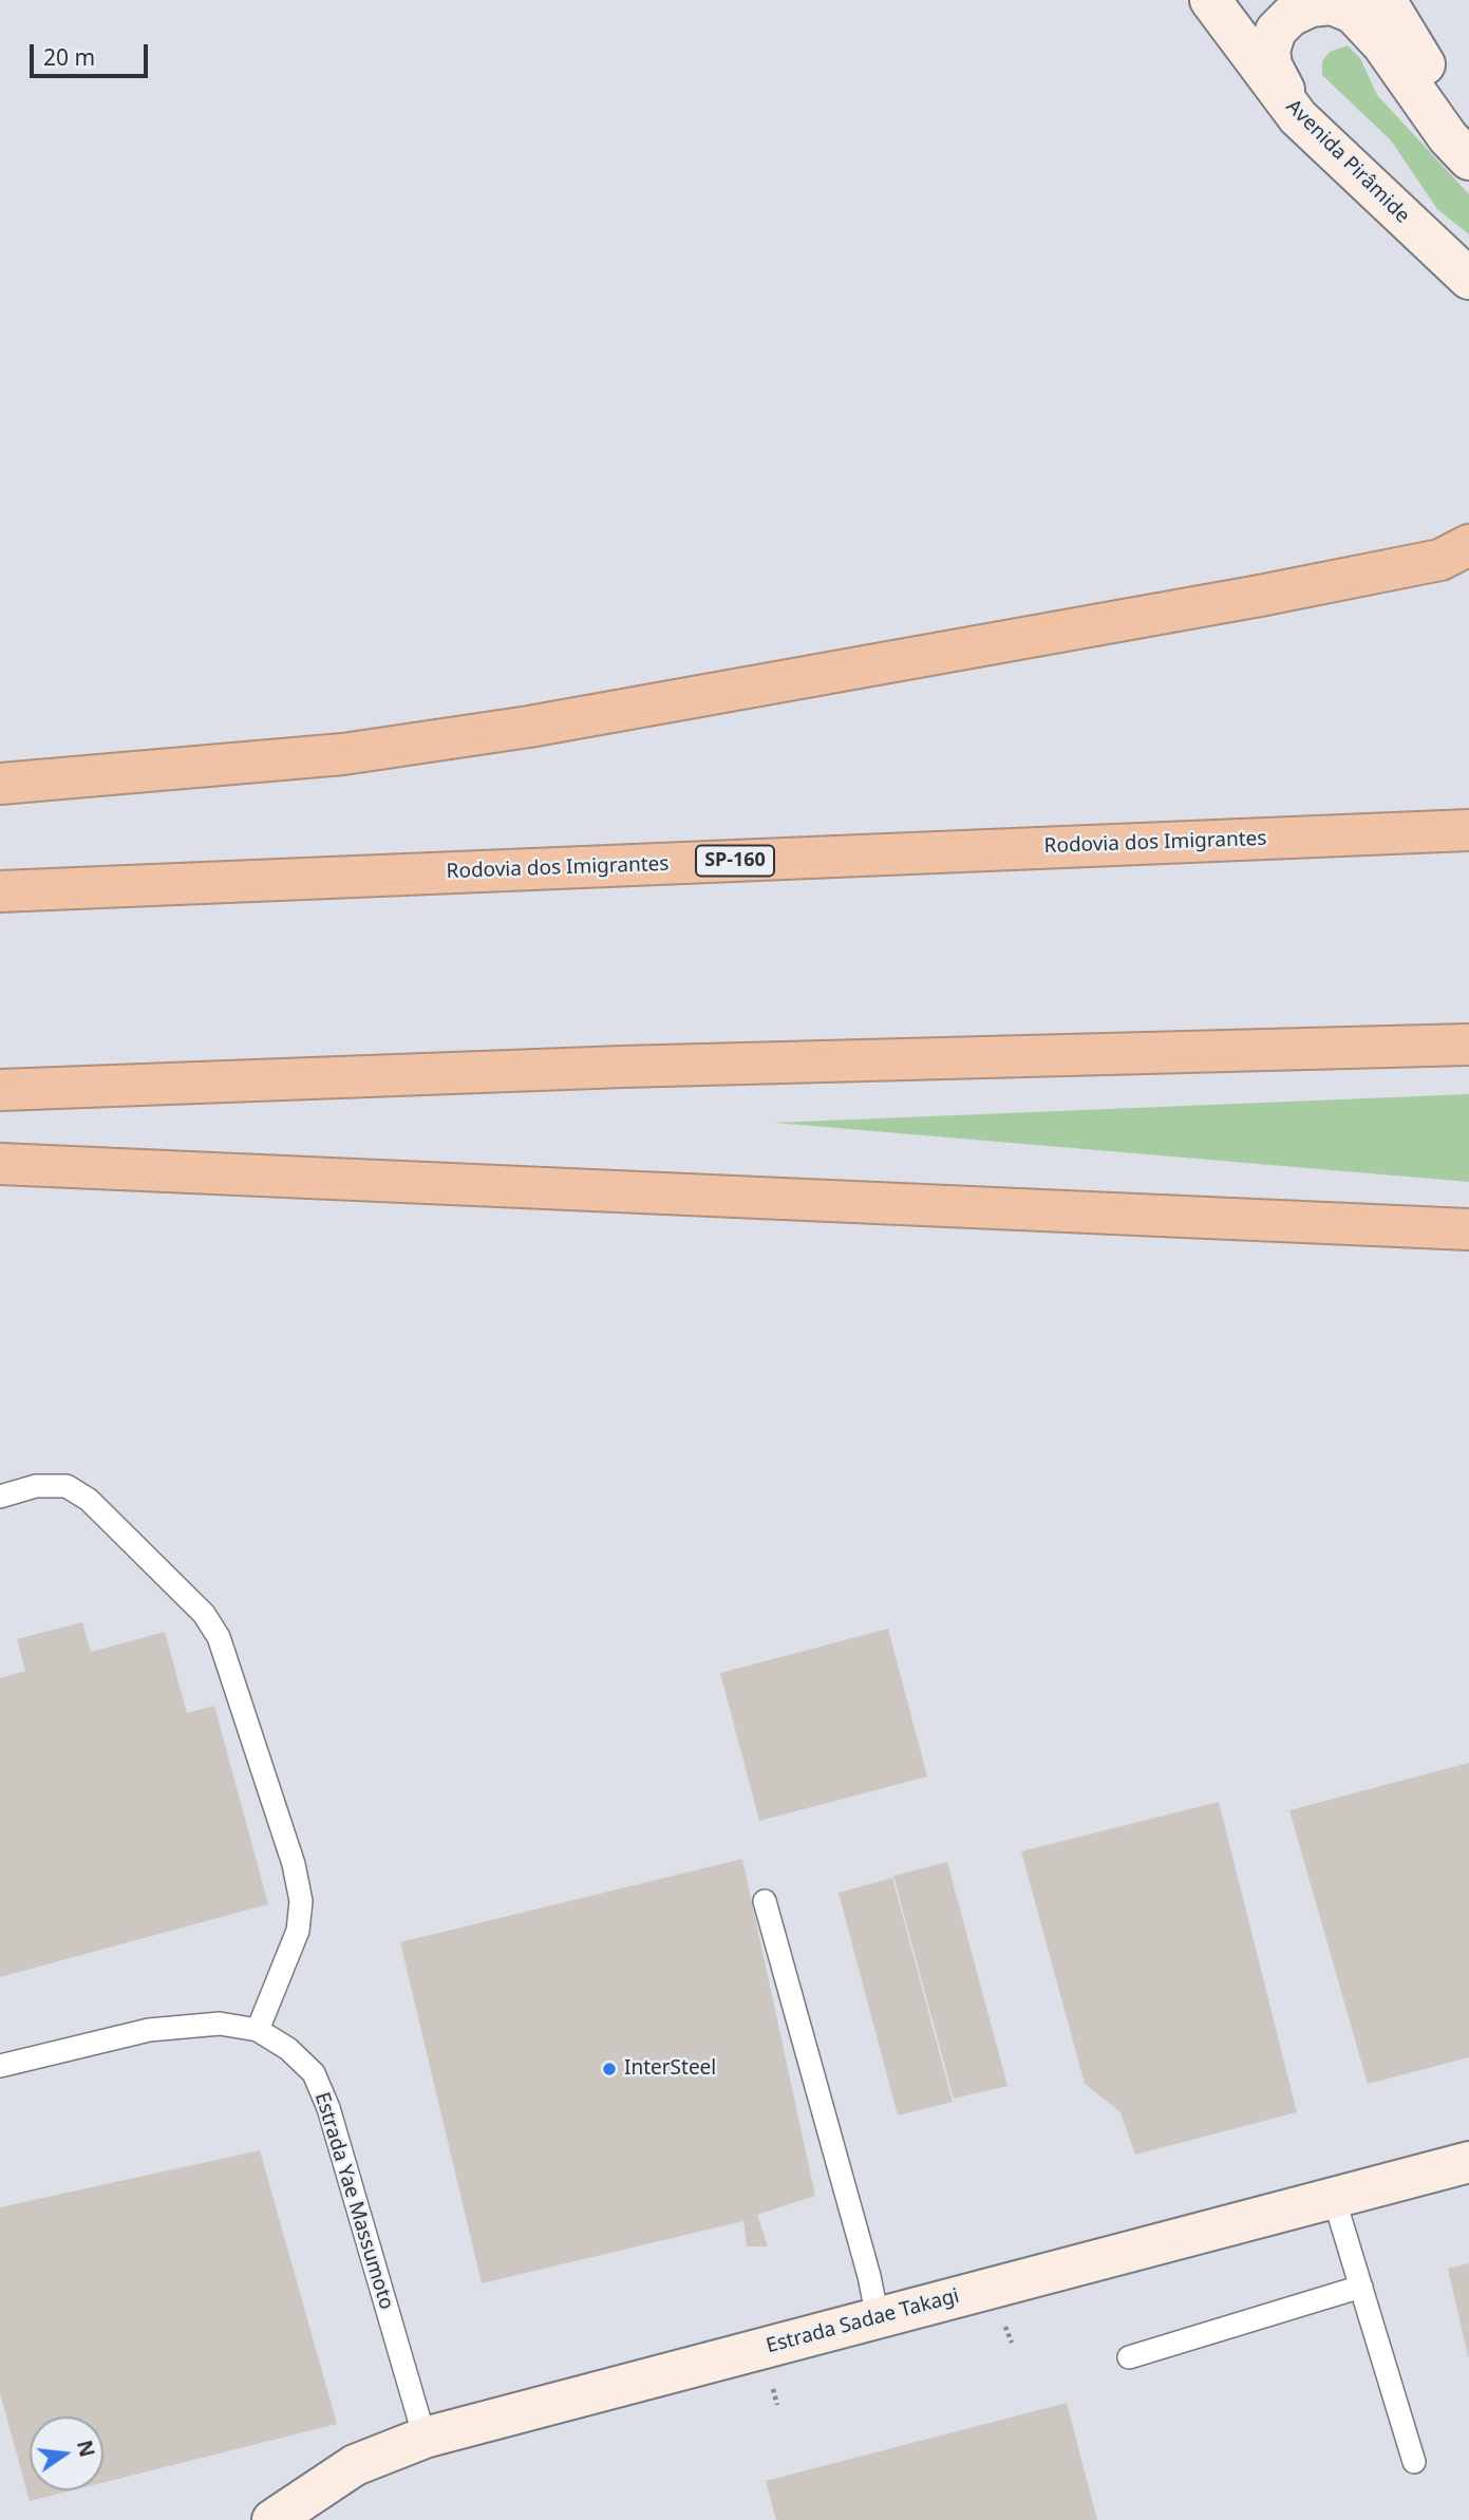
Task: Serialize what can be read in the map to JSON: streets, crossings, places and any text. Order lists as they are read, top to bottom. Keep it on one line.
{"streets":{"highway":["Rodovia dos Imigrantes","SP-160"],"street":["Avenida Pirâmide","Estrada Sadae Takagi"],"lane":["Estrada Yae Massumoto"]},"crossings":[["Estrada Yae Massumoto","Estrada Sadae Takagi"]],"places":["InterSteel"],"scale_bar":"20 m","north":"right"}
